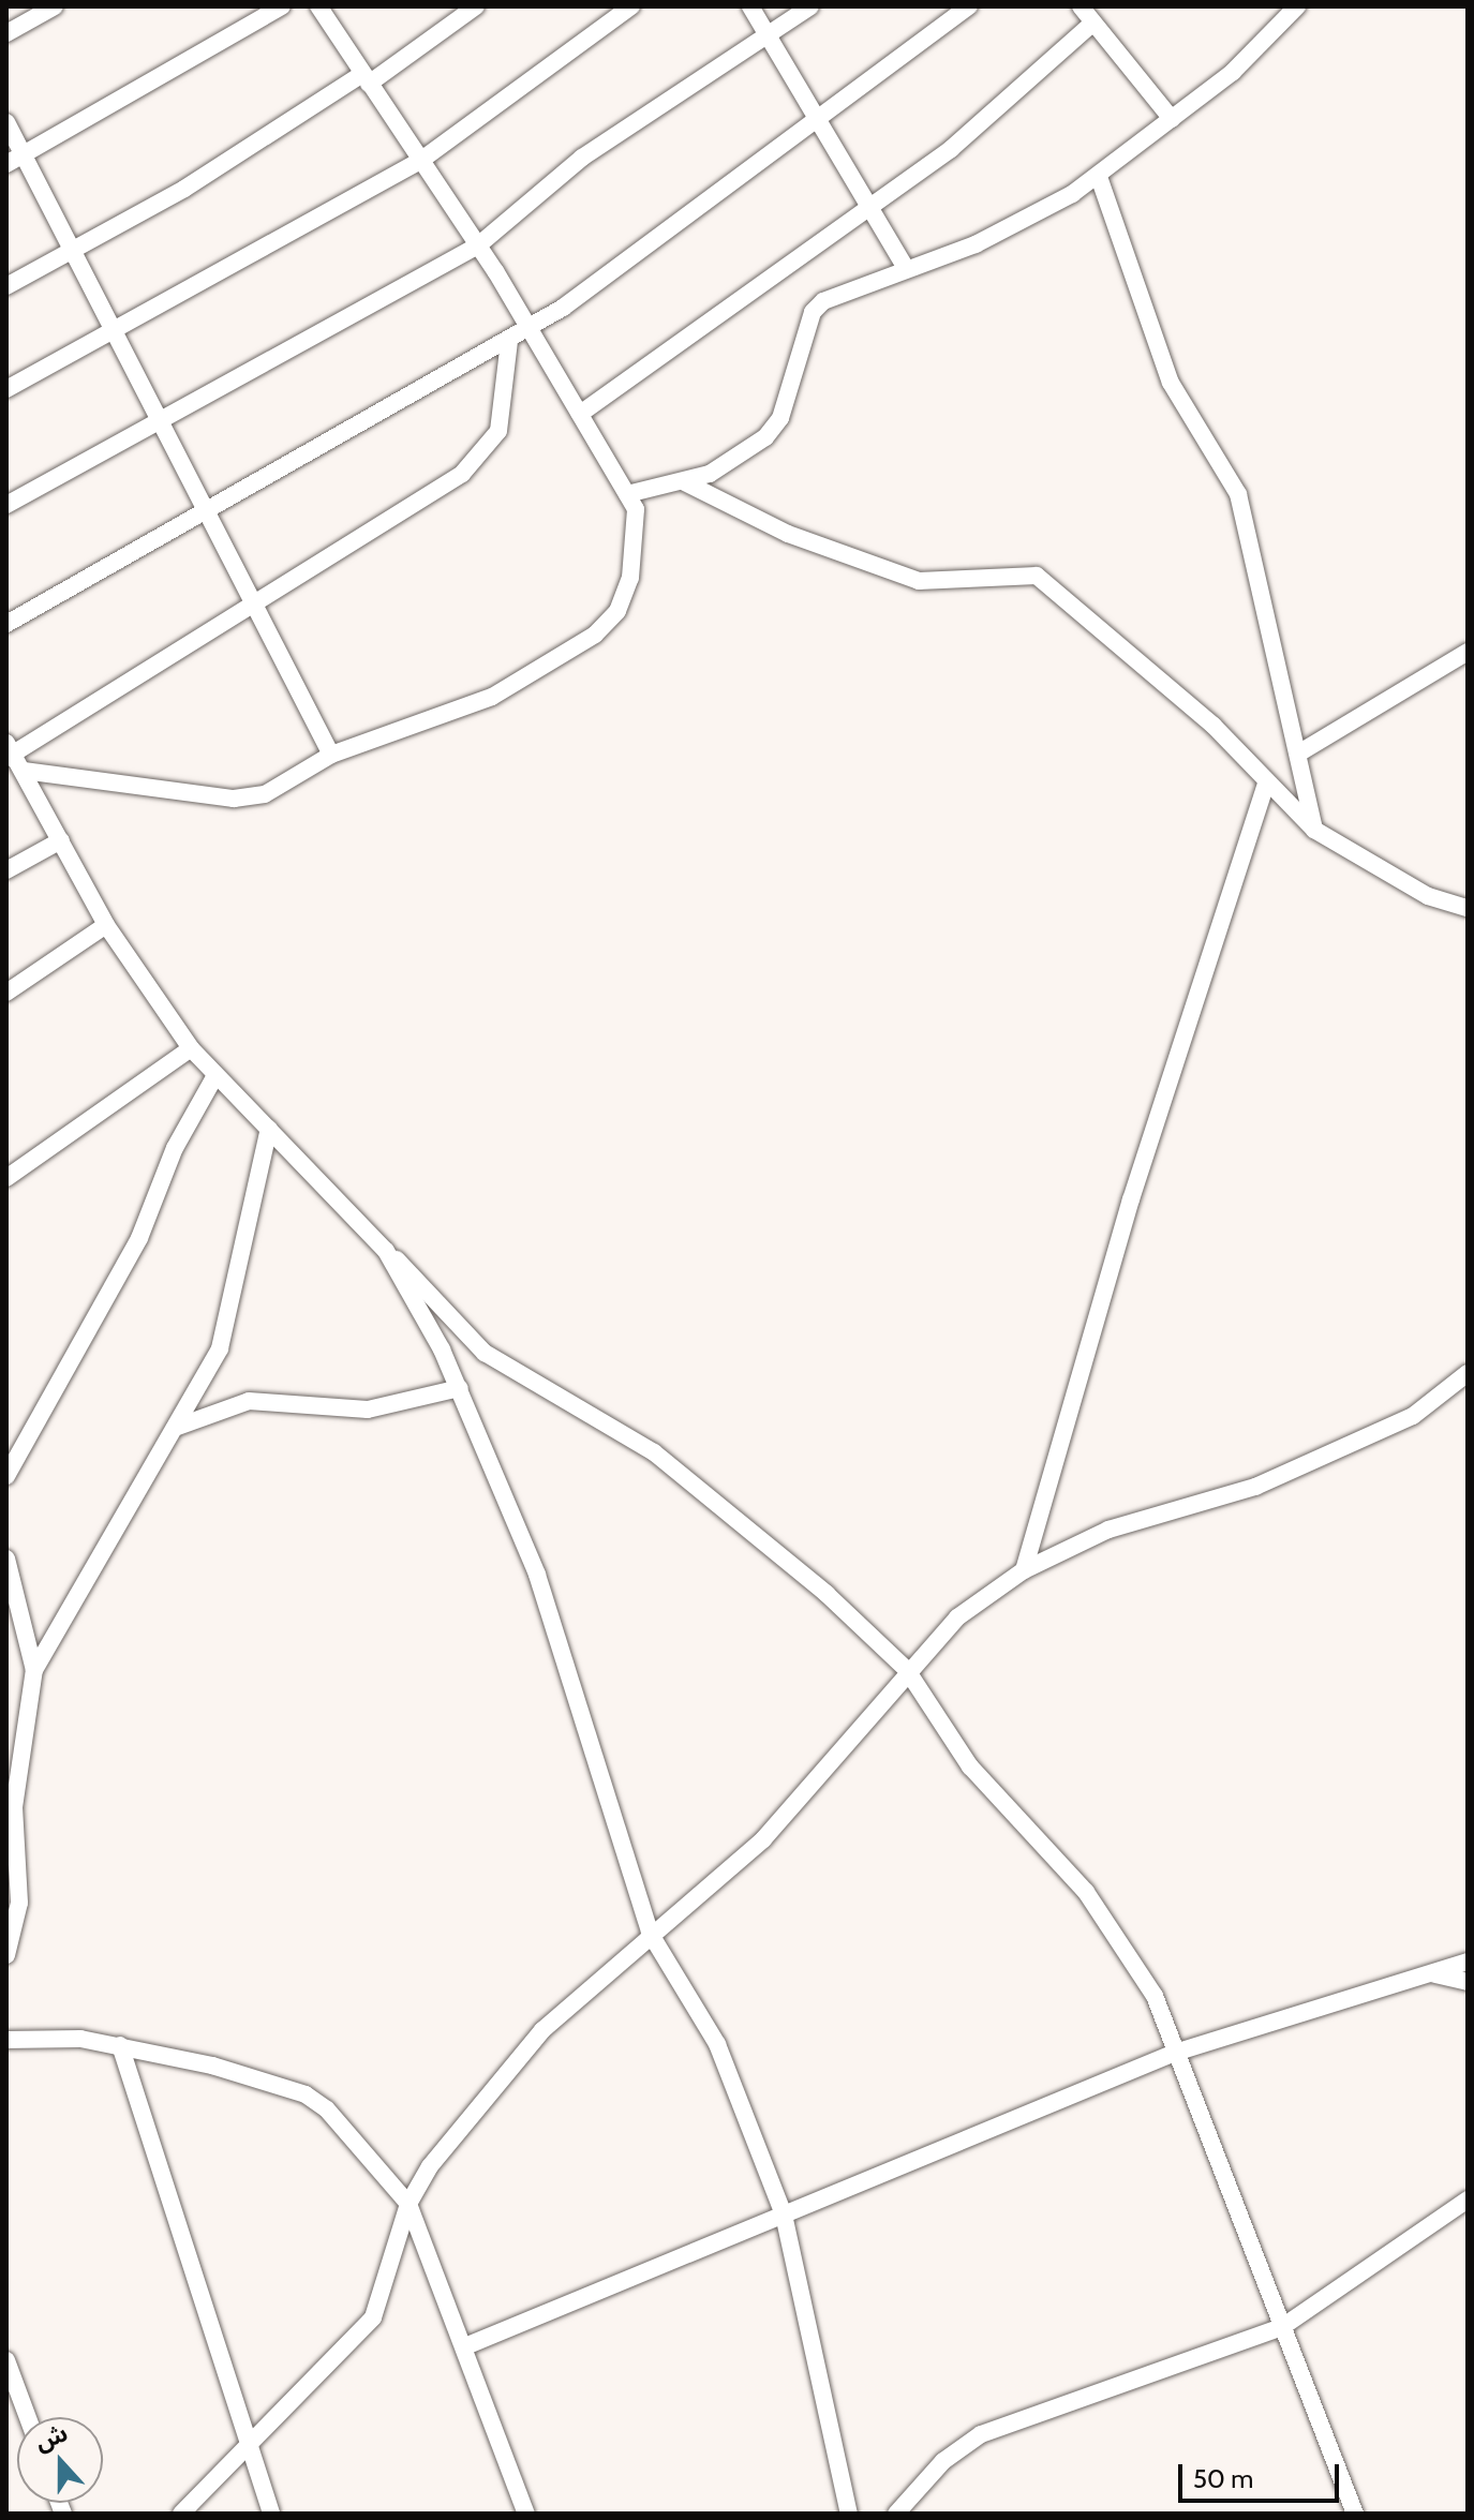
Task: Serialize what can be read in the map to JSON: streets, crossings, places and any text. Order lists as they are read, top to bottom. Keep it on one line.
{"scale_bar":"50 m","north":"top"}
